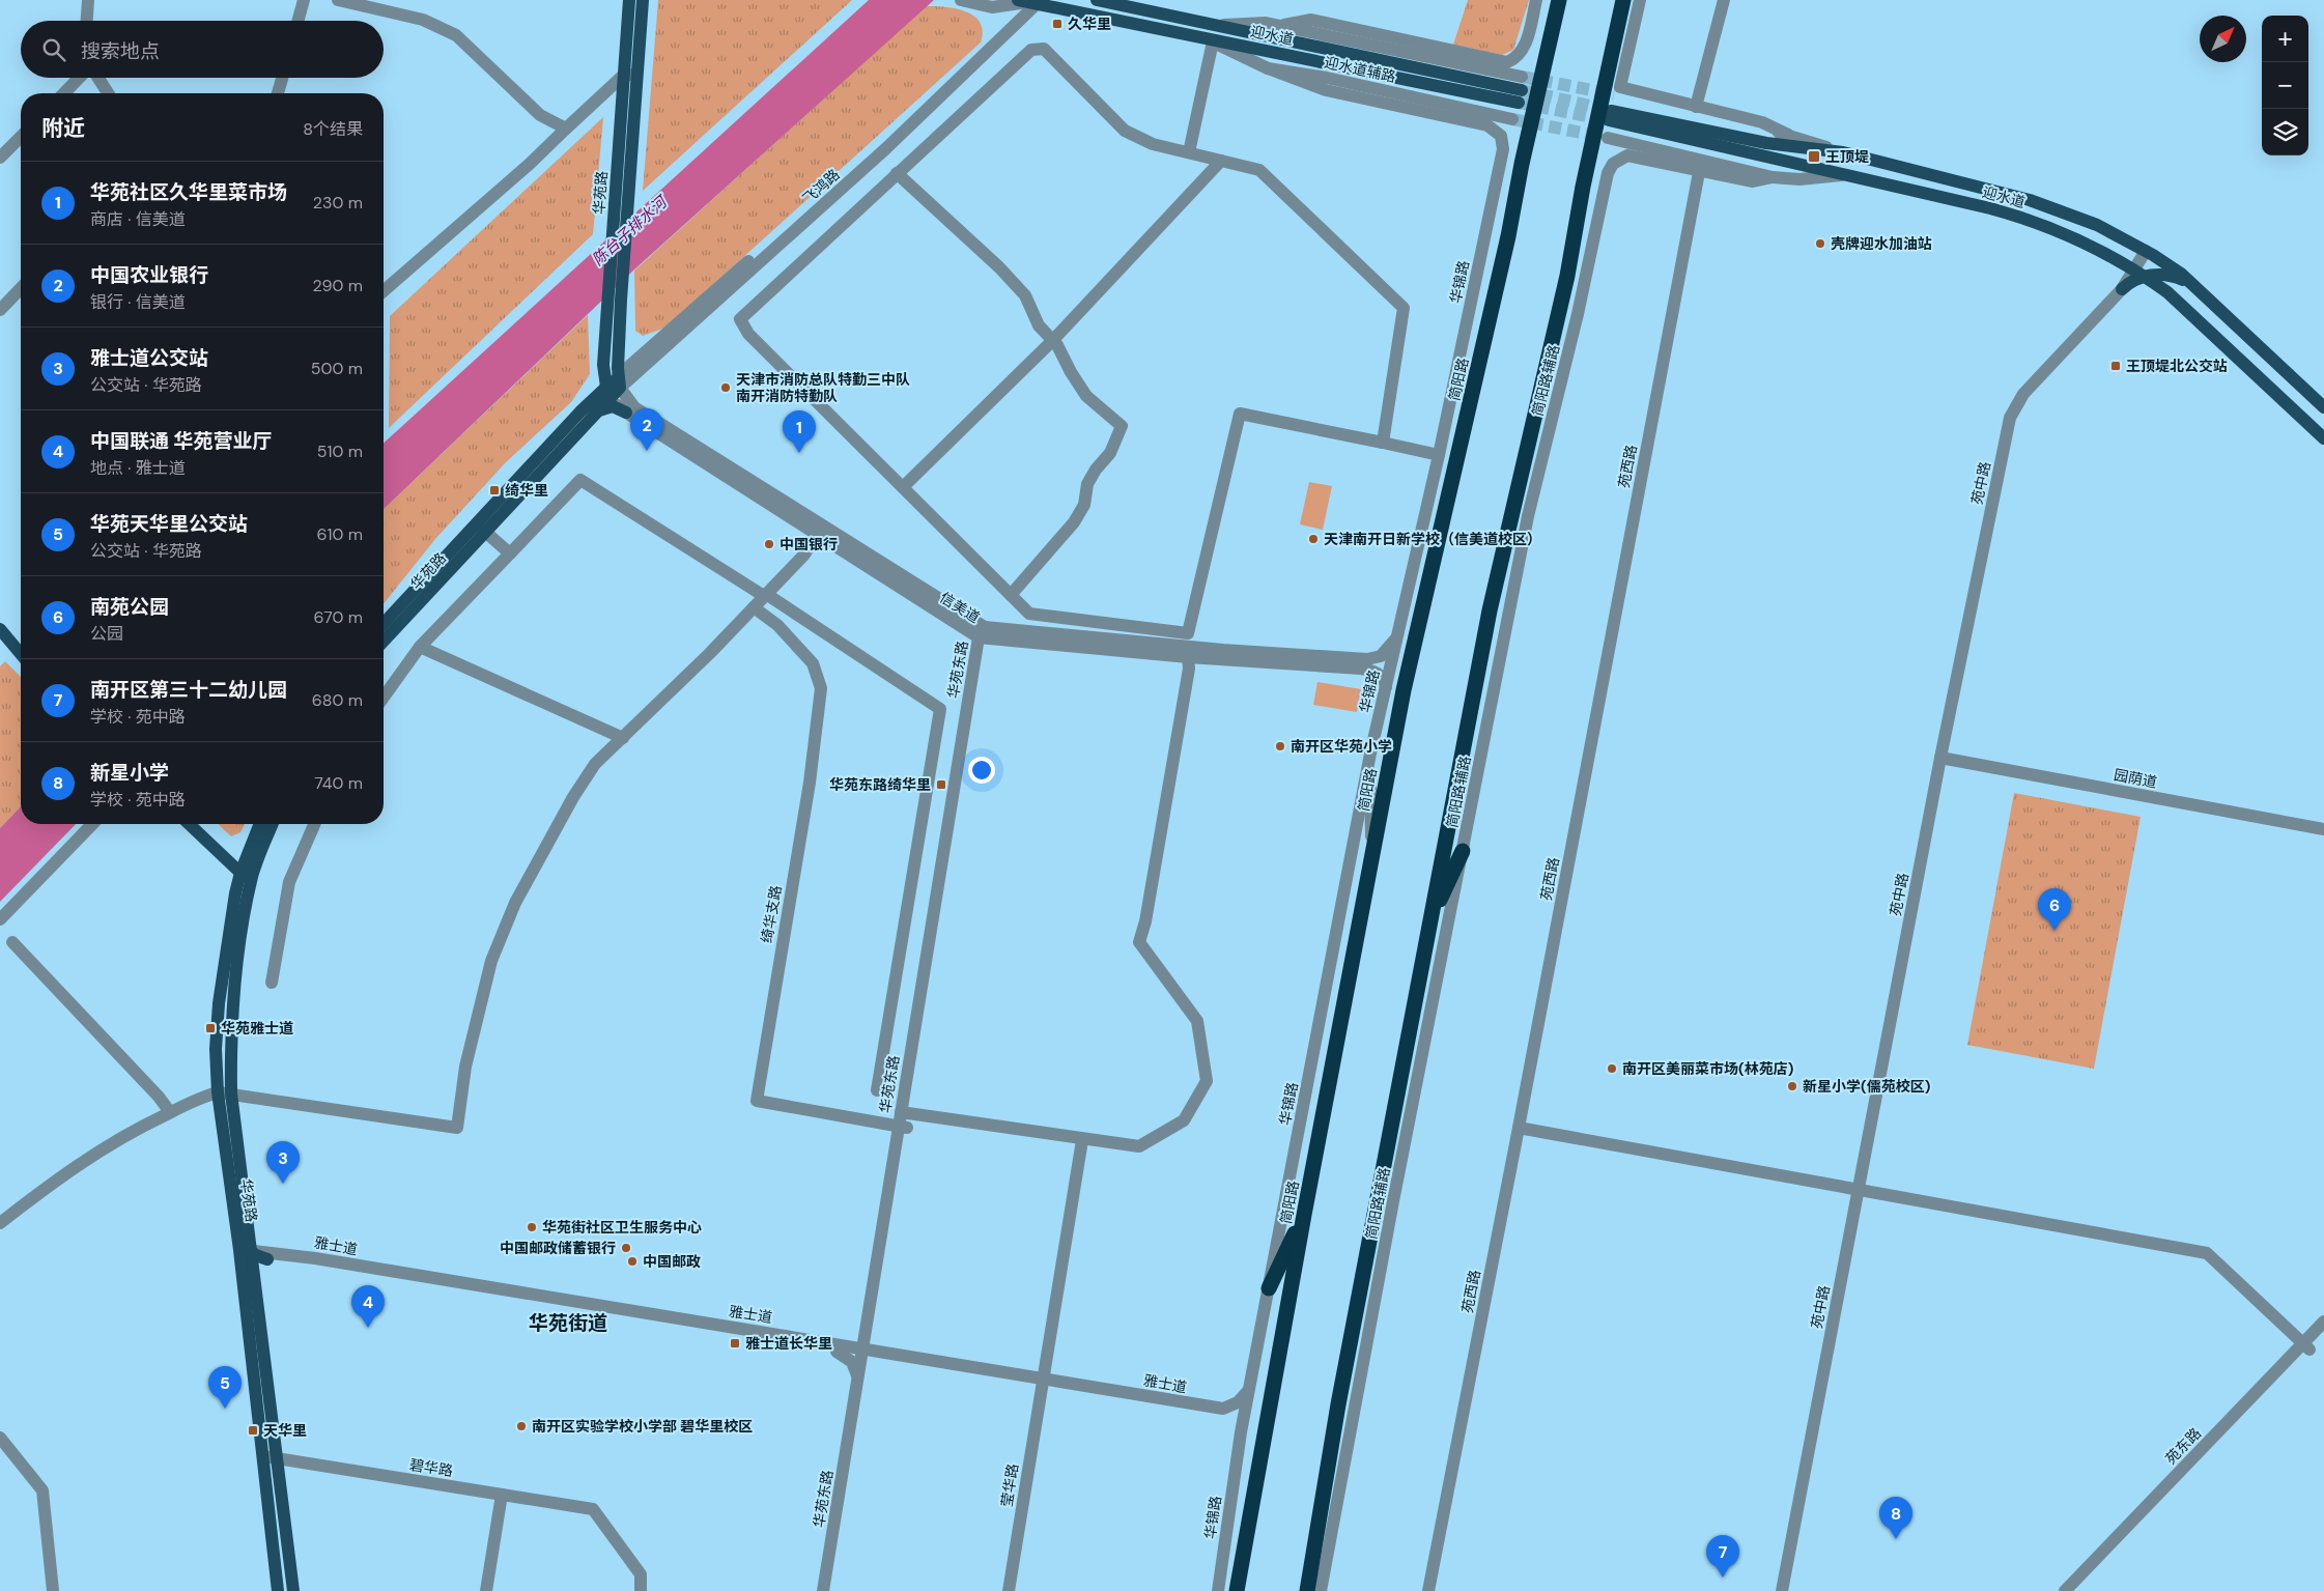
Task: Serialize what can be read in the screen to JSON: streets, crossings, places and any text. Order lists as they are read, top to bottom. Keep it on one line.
{"streets":{"highway":["简阳路"],"main road":["迎水道","华苑路"],"street":["迎水道辅路","飞鸿路","华锦路","简阳路辅路","苑西路","苑中路","信美道","华苑东路","园荫道","绮华支路","雅士道","苑东路","碧华路","莹华路"]},"crossings":[["迎水道","迎水道辅路"],["迎水道","飞鸿路"],["迎水道","苑中路"],["迎水道辅路","华锦路"],["飞鸿路","华苑路"],["飞鸿路","信美道"],["华苑路","信美道"],["华苑路","雅士道"],["华苑路","碧华路"],["华锦路","信美道"],["华锦路","雅士道"],["简阳路辅路","苑西路"],["苑中路","园荫道"],["信美道","华苑东路"],["华苑东路","绮华支路"],["华苑东路","雅士道"],["雅士道","莹华路"]],"districts":["华苑街道"],"water":["陈台子排水河"],"places":{"transit":["久华里","王顶堤","王顶堤北公交站","绮华里","华苑东路绮华里","华苑雅士道","雅士道长华里","天华里"],"other":["壳牌迎水加油站","天津市消防总队特勤三中队 南开消防特勤队","天津南开日新学校（信美道校区）","中国银行","南开区华苑小学","南开区美丽菜市场(林苑店)","新星小学(儒苑校区)","华苑街社区卫生服务中心","中国邮政储蓄银行","中国邮政","南开区实验学校小学部 碧华里校区"]},"north":"top right","page":{"map_buttons":["+","−"],"search":"搜索地点","heading":["附近","8个结果"],"list":[{"mark":"1","name":"华苑社区久华里菜市场","note":"商店 · 信美道","value":"230 m"},{"mark":"2","name":"中国农业银行","note":"银行 · 信美道","value":"290 m"},{"mark":"3","name":"雅士道公交站","note":"公交站 · 华苑路","value":"500 m"},{"mark":"4","name":"中国联通 华苑营业厅","note":"地点 · 雅士道","value":"510 m"},{"mark":"5","name":"华苑天华里公交站","note":"公交站 · 华苑路","value":"610 m"},{"mark":"6","name":"南苑公园","note":"公园","value":"670 m"},{"mark":"7","name":"南开区第三十二幼儿园","note":"学校 · 苑中路","value":"680 m"},{"mark":"8","name":"新星小学","note":"学校 · 苑中路","value":"740 m"}],"pins":["2","1","6","3","4","5","8","7"]}}
